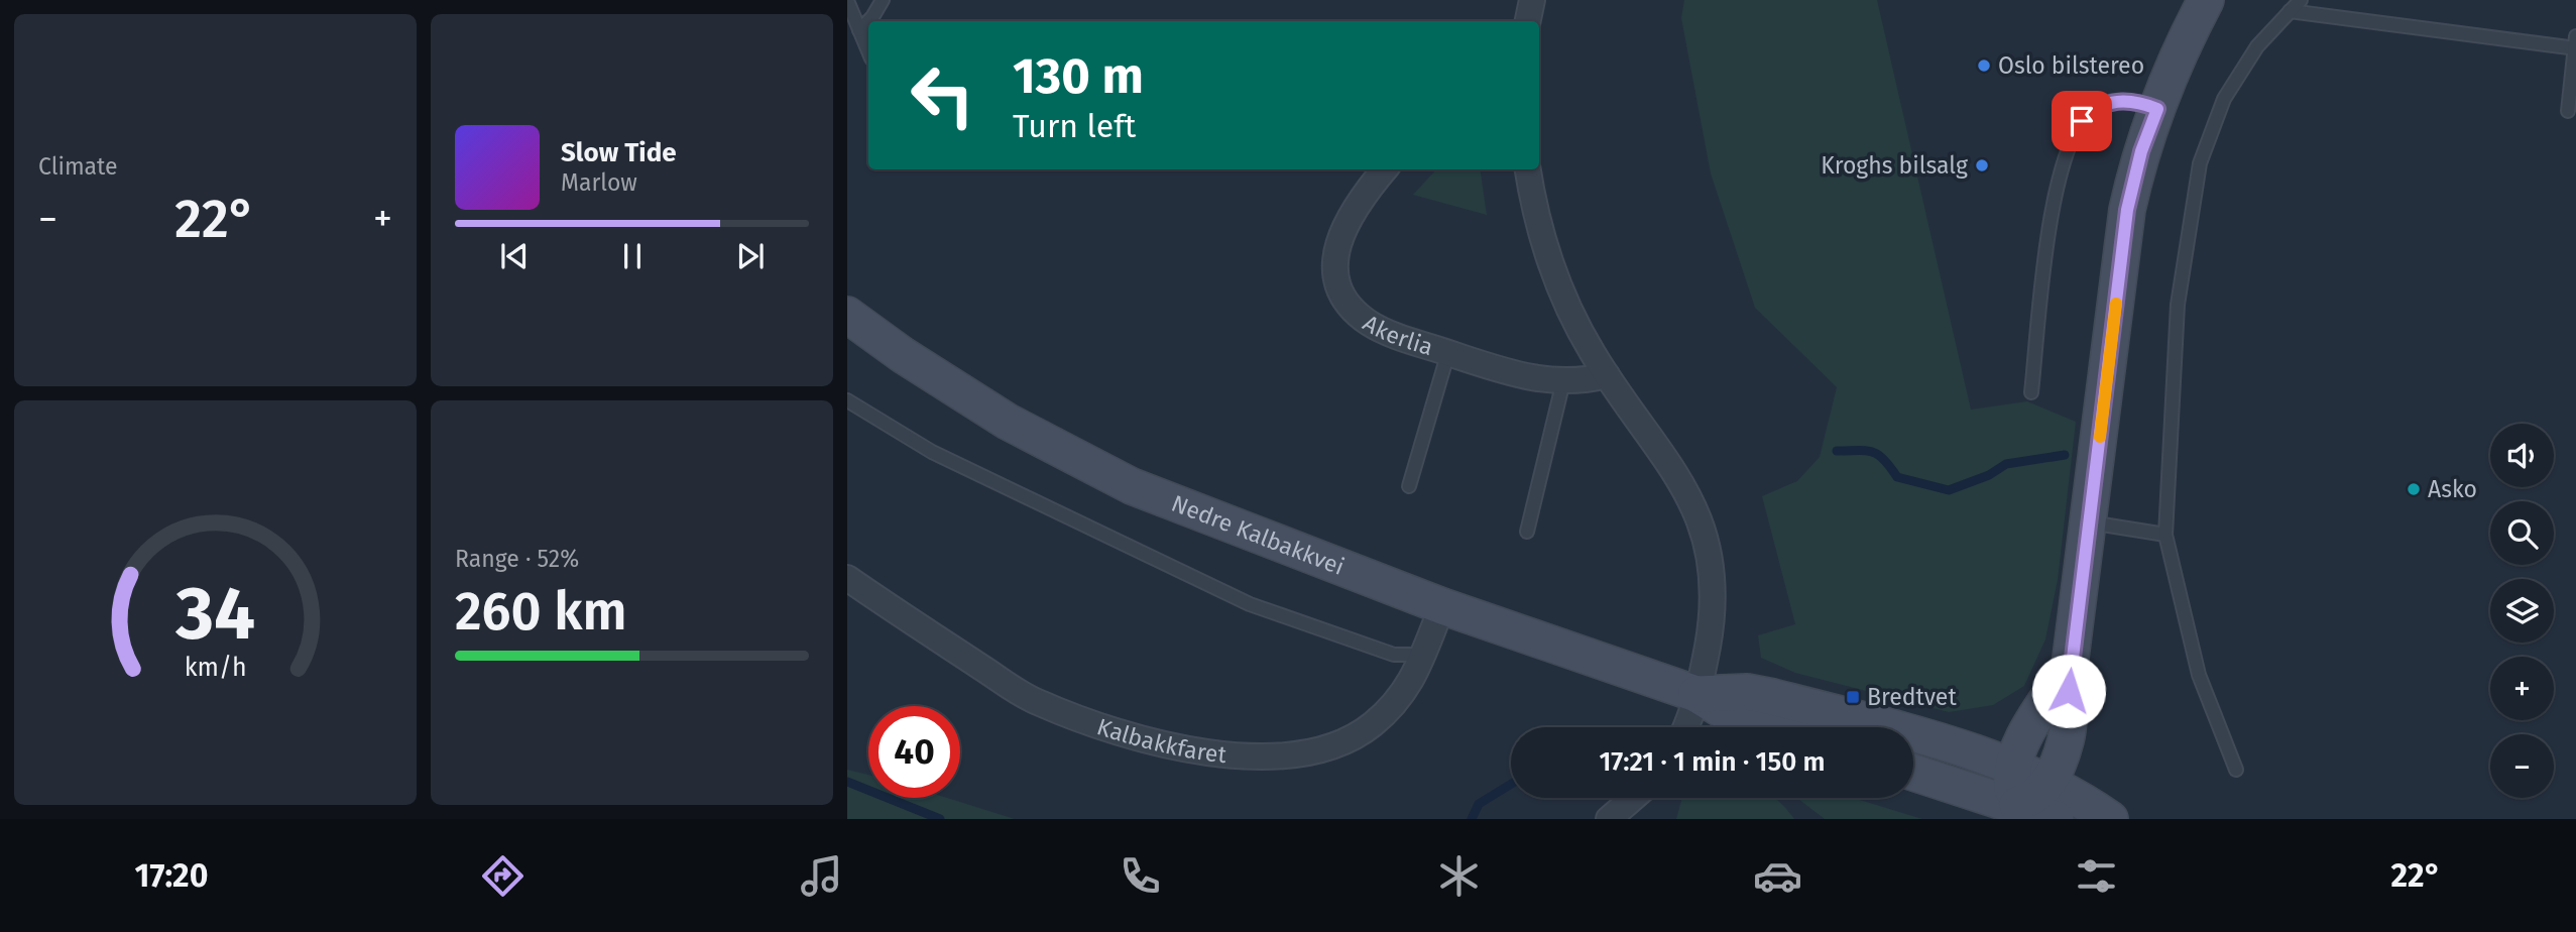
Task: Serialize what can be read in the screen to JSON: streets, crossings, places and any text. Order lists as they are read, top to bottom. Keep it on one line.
{"streets":{"main road":["Nedre Kalbakkvei"],"street":["Akerlia","Kalbakkfaret"]},"crossings":[["Nedre Kalbakkvei","Kalbakkfaret"]],"places":{"other":["Oslo bilstereo","Kroghs bilsalg","Asko"],"transit":["Bredtvet"]},"page":{"tile":["Climate",["Range · 52%","260 km"]],"turn":["130 m","Turn left"],"song":["Slow Tide","Marlow"],"heat":["−","22°","+"],"map_buttons":["+","−"],"limit":"40","trip":"17:21 · 1 min · 150 m","tabs":["17:20","22°"],"gauge":["34","km/h"]}}
